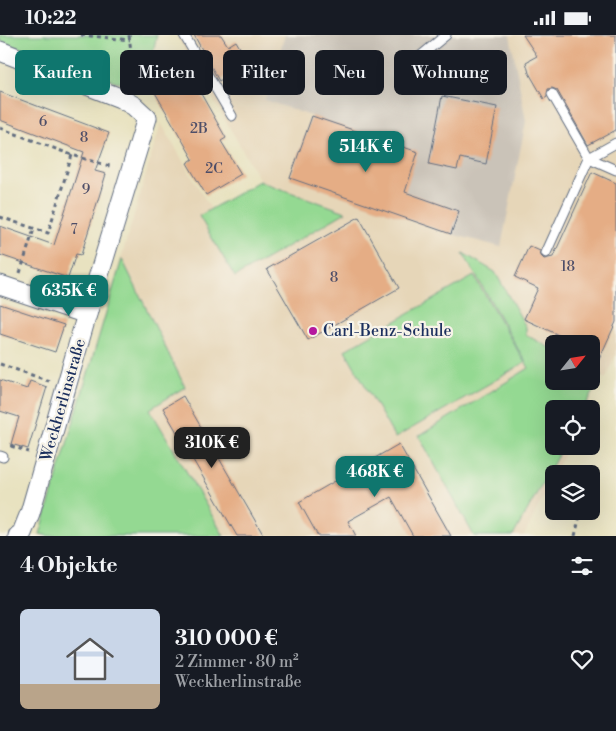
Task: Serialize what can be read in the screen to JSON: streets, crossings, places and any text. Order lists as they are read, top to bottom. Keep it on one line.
{"streets":{"street":["Weckherlinstraße"]},"places":["Carl-Benz-Schule"],"house_numbers":["6","2B","8","2C","9","7","18","8"],"north":"top right","page":{"status":"10:22","chip":["Kaufen","Mieten","Filter","Neu","Wohnung"],"price":["514K €","635K €","310K €","468K €"],"heading":"4 Objekte","list":[{"name":"310 000 €","note":"2 Zimmer · 80 m² · Weckherlinstraße"}]}}
